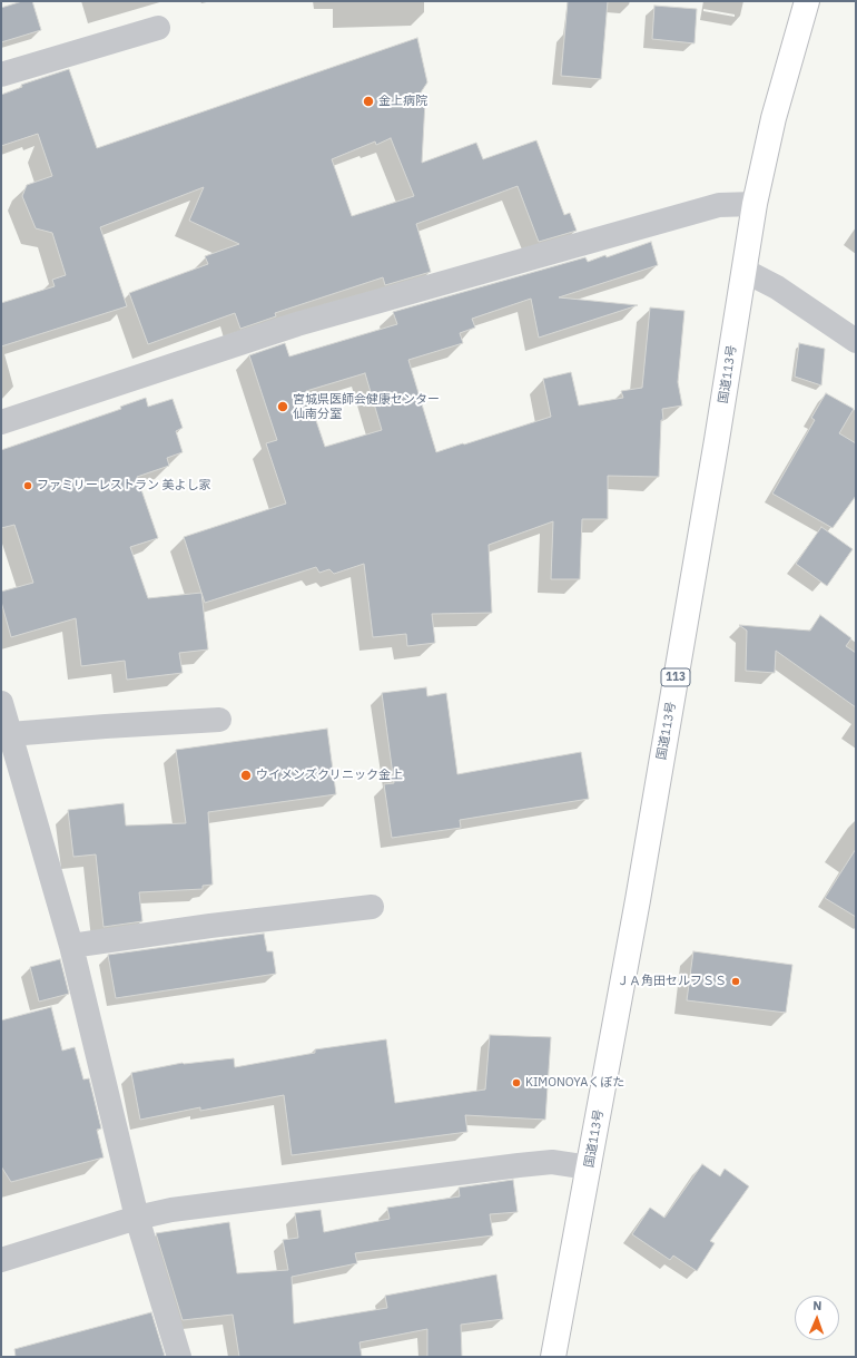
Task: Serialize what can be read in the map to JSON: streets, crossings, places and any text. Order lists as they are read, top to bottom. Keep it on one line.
{"streets":{"highway":["国道113号","113"]},"places":["金上病院","宮城県医師会健康センター 仙南分室","ファミリーレストラン 美よし家","ウイメンズクリニック金上","ＪＡ角田セルフＳＳ","KIMONOYAくぼた"],"north":"top"}
